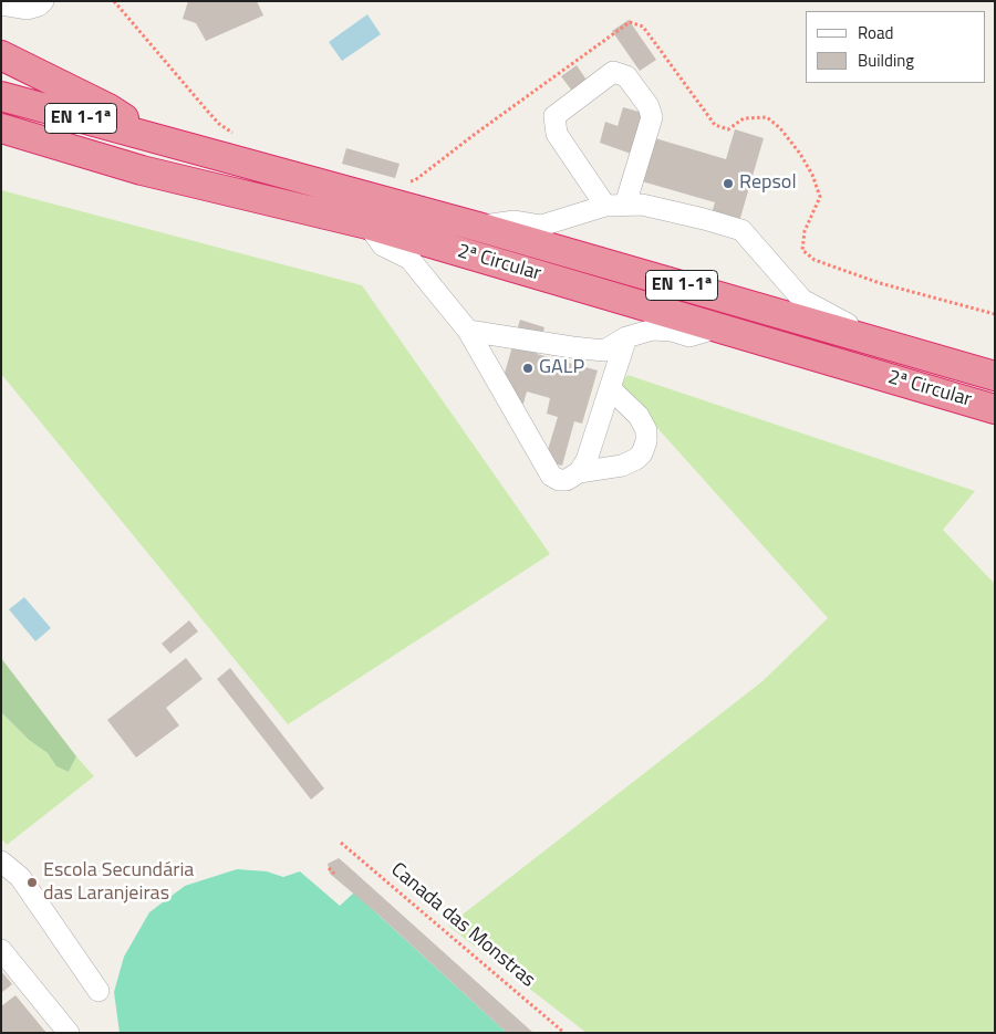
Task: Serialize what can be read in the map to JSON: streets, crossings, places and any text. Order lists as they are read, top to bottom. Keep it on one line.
{"streets":{"highway":["EN 1-1ª","2ª Circular"],"path":["Canada das Monstras"]},"crossings":[["EN 1-1ª","2ª Circular"]],"places":["Repsol","GALP","Escola Secundária das Laranjeiras"],"legend":["Road","Building"]}
